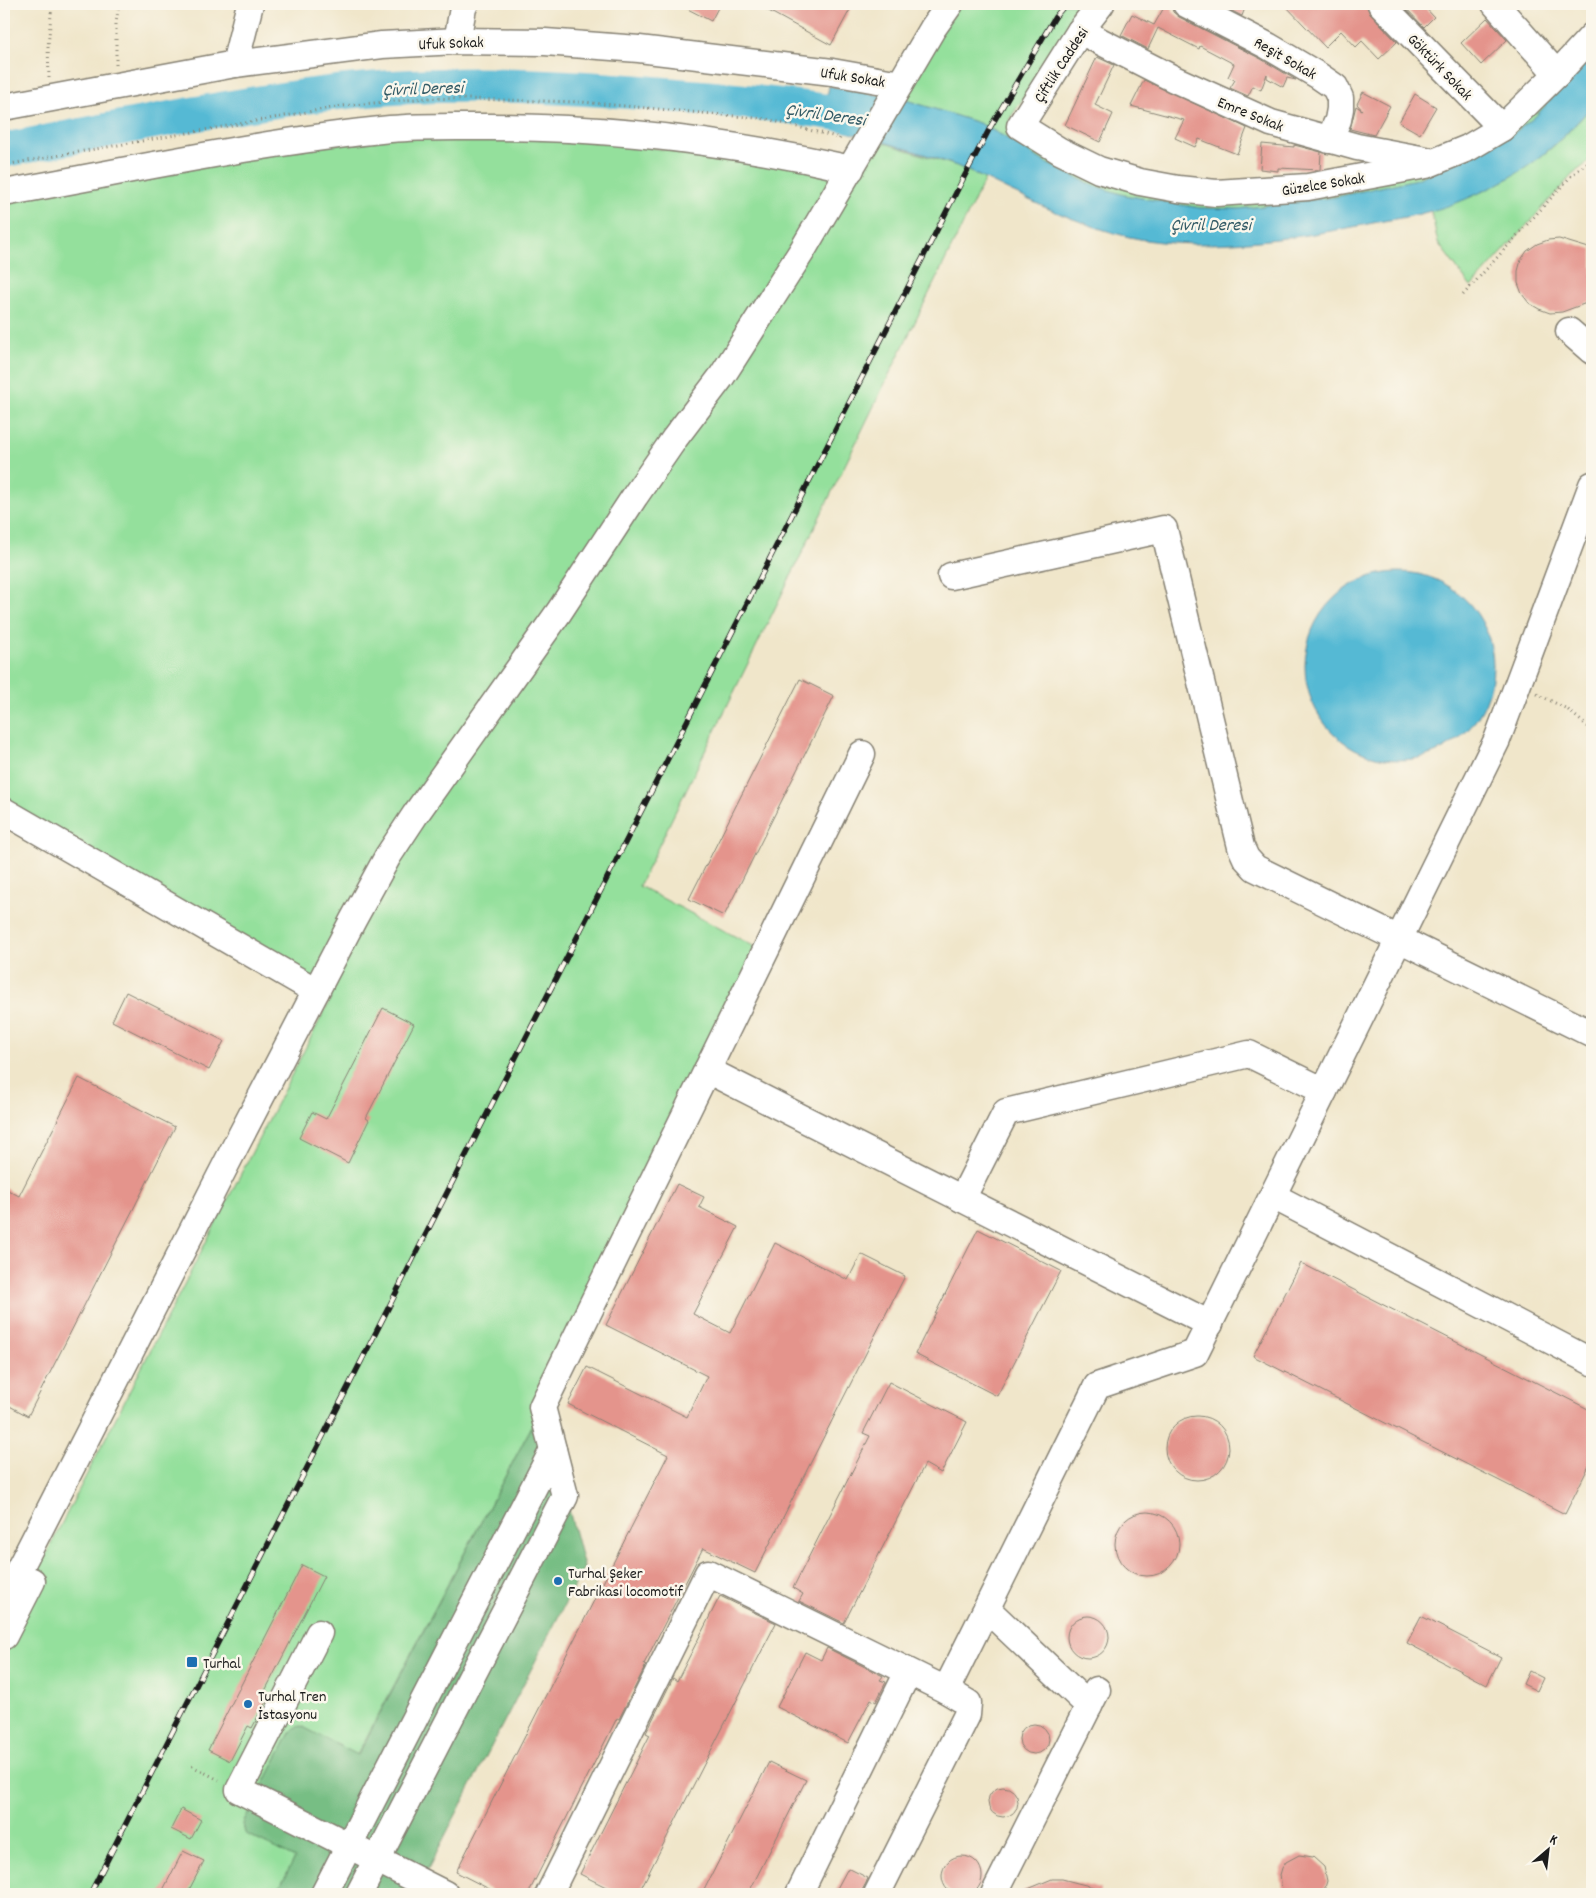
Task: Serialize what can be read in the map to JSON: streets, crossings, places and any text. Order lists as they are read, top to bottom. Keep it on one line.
{"streets":{"street":["Ufuk Sokak","Reşit Sokak","Çiftlik Caddesi","Göktürk Sokak","Emre Sokak","Güzelce Sokak"]},"crossings":[["Reşit Sokak","Emre Sokak"],["Çiftlik Caddesi","Emre Sokak"],["Çiftlik Caddesi","Güzelce Sokak"],["Göktürk Sokak","Güzelce Sokak"],["Emre Sokak","Güzelce Sokak"]],"water":["Çivril Deresi"],"places":{"other":["Turhal Şeker Fabrikasi locomotif","Turhal Tren İstasyonu"],"transit":["Turhal"]},"north":"top right"}
